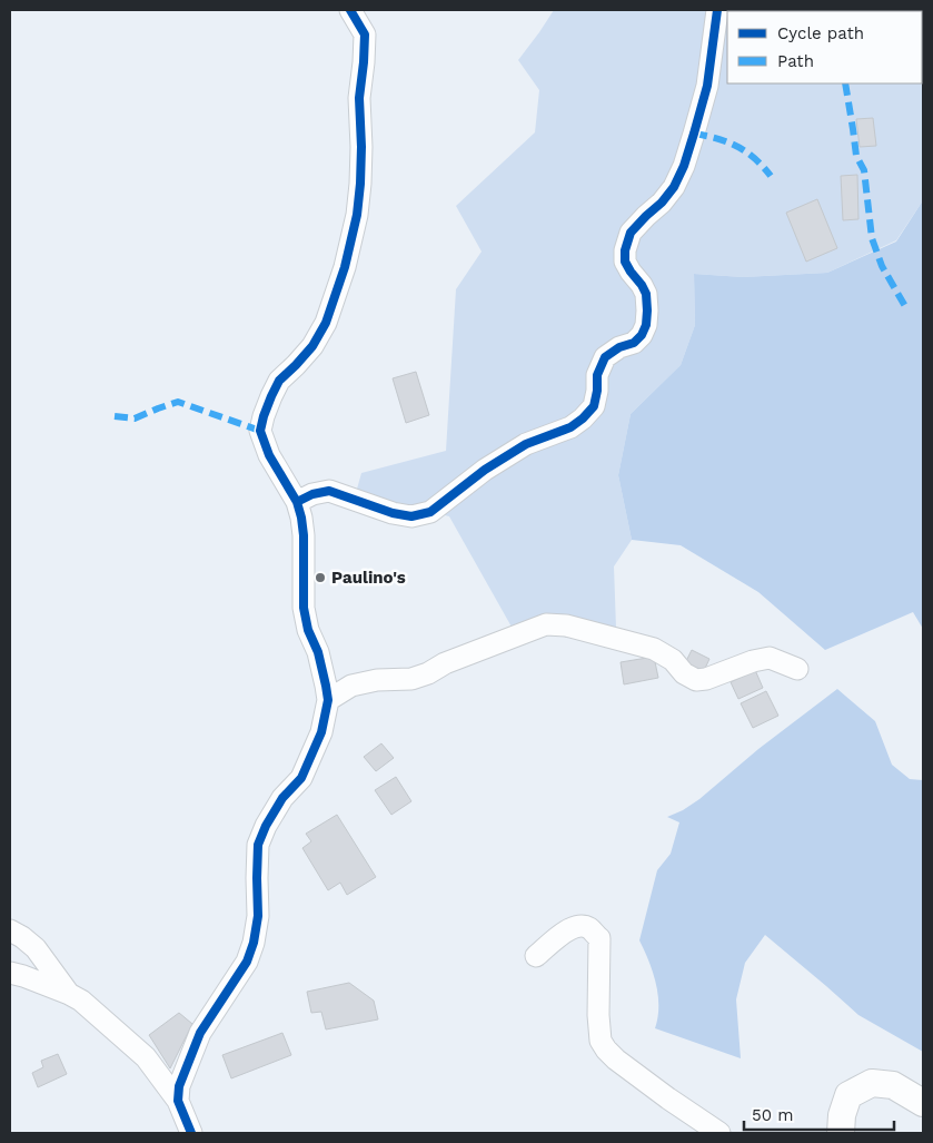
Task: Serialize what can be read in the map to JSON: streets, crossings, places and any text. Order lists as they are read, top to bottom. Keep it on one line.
{"places":["Paulino's"],"legend":["Cycle path","Path"],"scale_bar":"50 m"}
